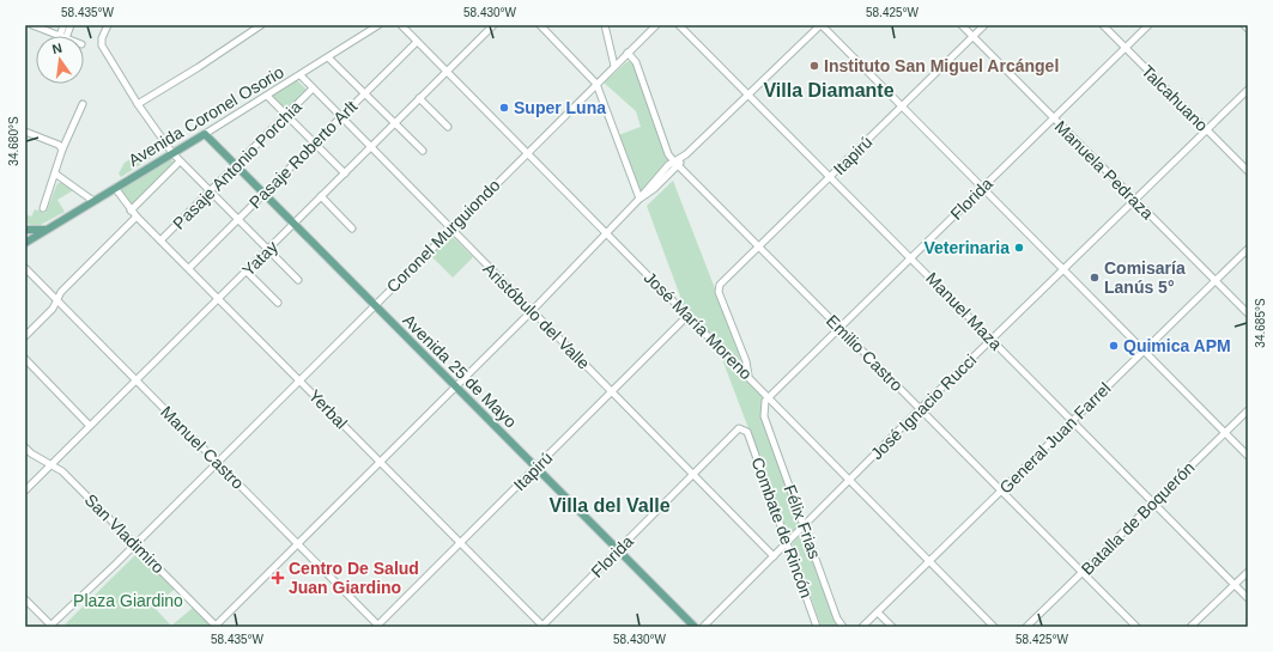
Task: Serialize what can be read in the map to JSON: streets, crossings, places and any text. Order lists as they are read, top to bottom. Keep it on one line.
{"streets":{"main road":["Avenida Coronel Osorio","Avenida 25 de Mayo"],"street":["Talcahuano","Pasaje Roberto Arlt","Itapirú","Pasaje Antonio Porchia","Manuela Pedraza","Florida","Coronel Murguiondo","Yatay","Manuel Maza","Aristóbulo del Valle","José María Moreno","Emilio Castro","José Ignacio Rucci","Yerbal","General Juan Farrel","Manuel Castro","Batalla de Boquerón","Félix Frias","Combate de Rincón","San Vladimiro"]},"crossings":[["Talcahuano","Florida"],["Talcahuano","José Ignacio Rucci"],["Avenida Coronel Osorio","Aristóbulo del Valle"],["Avenida Coronel Osorio","Avenida 25 de Mayo"],["Avenida Coronel Osorio","Yerbal"],["Pasaje Roberto Arlt","Aristóbulo del Valle"],["Pasaje Roberto Arlt","José María Moreno"],["Pasaje Roberto Arlt","Avenida 25 de Mayo"],["Pasaje Roberto Arlt","Yerbal"],["Itapirú","Manuela Pedraza"],["Itapirú","Manuel Maza"],["Itapirú","Aristóbulo del Valle"],["Itapirú","José María Moreno"],["Itapirú","Emilio Castro"],["Itapirú","Avenida 25 de Mayo"],["Itapirú","Yerbal"],["Itapirú","Manuel Castro"],["Pasaje Antonio Porchia","Aristóbulo del Valle"],["Pasaje Antonio Porchia","Avenida 25 de Mayo"],["Pasaje Antonio Porchia","Yerbal"],["Manuela Pedraza","Florida"],["Manuela Pedraza","José Ignacio Rucci"],["Manuela Pedraza","General Juan Farrel"],["Florida","Manuel Maza"],["Florida","Aristóbulo del Valle"],["Florida","José María Moreno"],["Florida","Emilio Castro"],["Florida","Avenida 25 de Mayo"],["Florida","Yerbal"],["Florida","Félix Frias"],["Florida","Combate de Rincón"],["Coronel Murguiondo","Aristóbulo del Valle"],["Coronel Murguiondo","José María Moreno"],["Coronel Murguiondo","Emilio Castro"],["Coronel Murguiondo","Avenida 25 de Mayo"],["Coronel Murguiondo","Yerbal"],["Coronel Murguiondo","Manuel Castro"],["Yatay","Aristóbulo del Valle"],["Yatay","José María Moreno"],["Yatay","Avenida 25 de Mayo"],["Yatay","Yerbal"],["Yatay","Manuel Castro"],["Yatay","San Vladimiro"],["Manuel Maza","José Ignacio Rucci"],["Manuel Maza","General Juan Farrel"],["Manuel Maza","Batalla de Boquerón"],["Aristóbulo del Valle","José Ignacio Rucci"],["José María Moreno","José Ignacio Rucci"],["José María Moreno","General Juan Farrel"],["José María Moreno","Félix Frias"],["Emilio Castro","José Ignacio Rucci"],["Emilio Castro","General Juan Farrel"],["Emilio Castro","Batalla de Boquerón"],["José Ignacio Rucci","Félix Frias"],["José Ignacio Rucci","Combate de Rincón"]],"districts":["Villa Diamante","Villa del Valle"],"parks":["Plaza Giardino"],"places":{"other":["Instituto San Miguel Arcángel","Super Luna","Veterinaria","Comisaría Lanús 5°","Quimica APM"],"health":["Centro De Salud Juan Giardino"]},"north":"top","coordinates":["58.435°W","58.430°W","58.425°W","34.680°S","34.685°S"]}
